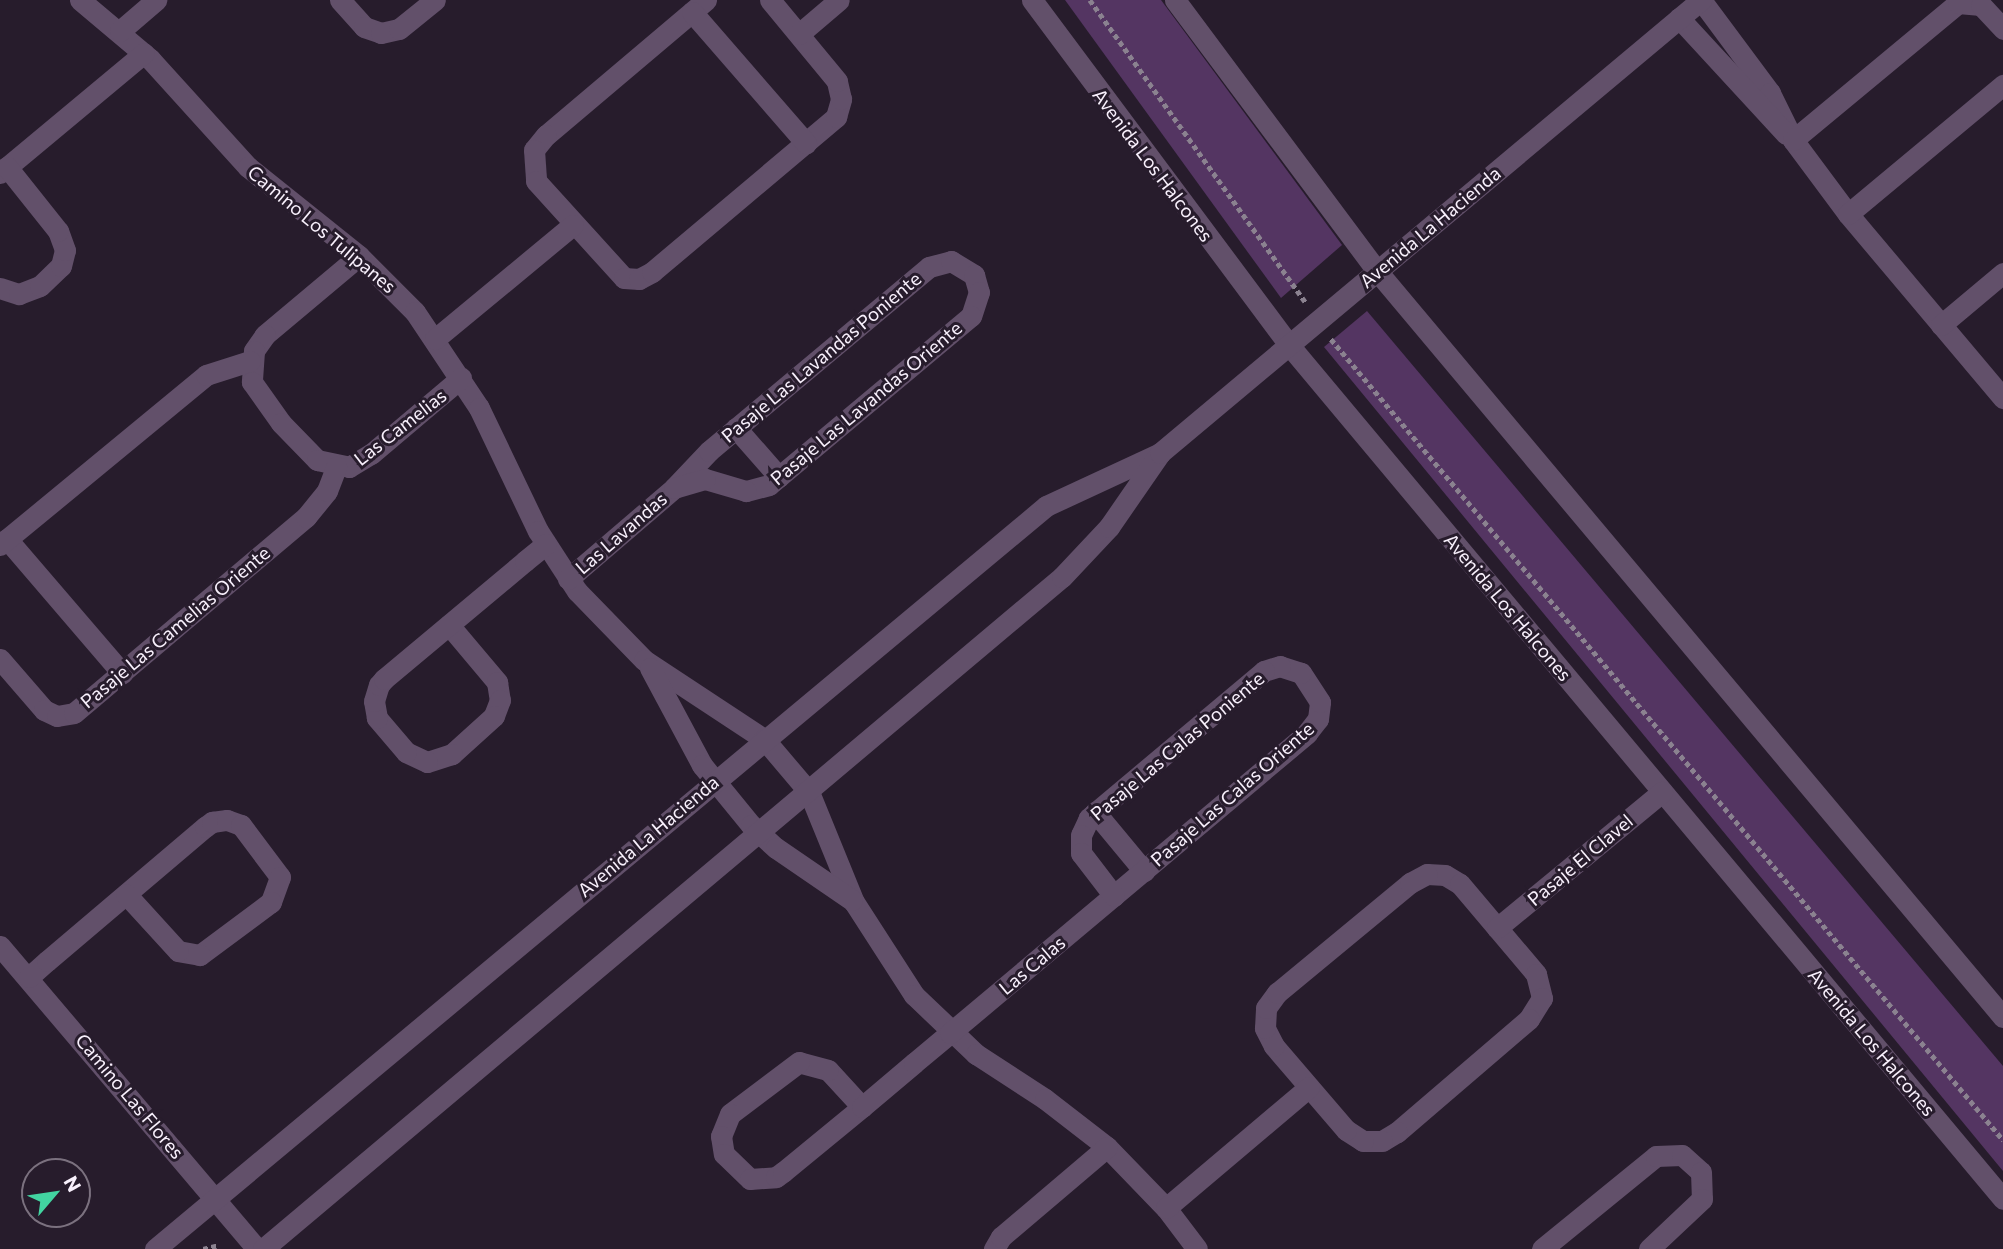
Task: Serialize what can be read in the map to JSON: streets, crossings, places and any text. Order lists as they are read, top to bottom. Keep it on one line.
{"streets":{"street":["Avenida Los Halcones","Avenida La Hacienda","Camino Los Tulipanes","Pasaje Las Lavandas Poniente","Pasaje Las Lavandas Oriente","Las Camelias","Las Lavandas","Pasaje Las Camelias Oriente","Pasaje Las Calas Poniente","Pasaje Las Calas Oriente","Pasaje El Clavel","Las Calas","Camino Las Flores"]},"crossings":[["Avenida Los Halcones","Avenida La Hacienda"],["Avenida Los Halcones","Pasaje El Clavel"],["Avenida La Hacienda","Camino Los Tulipanes"],["Avenida La Hacienda","Camino Las Flores"],["Camino Los Tulipanes","Las Camelias"],["Camino Los Tulipanes","Las Lavandas"],["Camino Los Tulipanes","Pasaje Las Camelias Oriente"],["Camino Los Tulipanes","Las Calas"],["Pasaje Las Lavandas Poniente","Pasaje Las Lavandas Oriente"],["Pasaje Las Lavandas Poniente","Las Lavandas"],["Pasaje Las Lavandas Oriente","Las Lavandas"],["Las Camelias","Pasaje Las Camelias Oriente"],["Pasaje Las Calas Poniente","Pasaje Las Calas Oriente"],["Pasaje Las Calas Poniente","Las Calas"],["Pasaje Las Calas Oriente","Las Calas"]],"north":"top right"}
